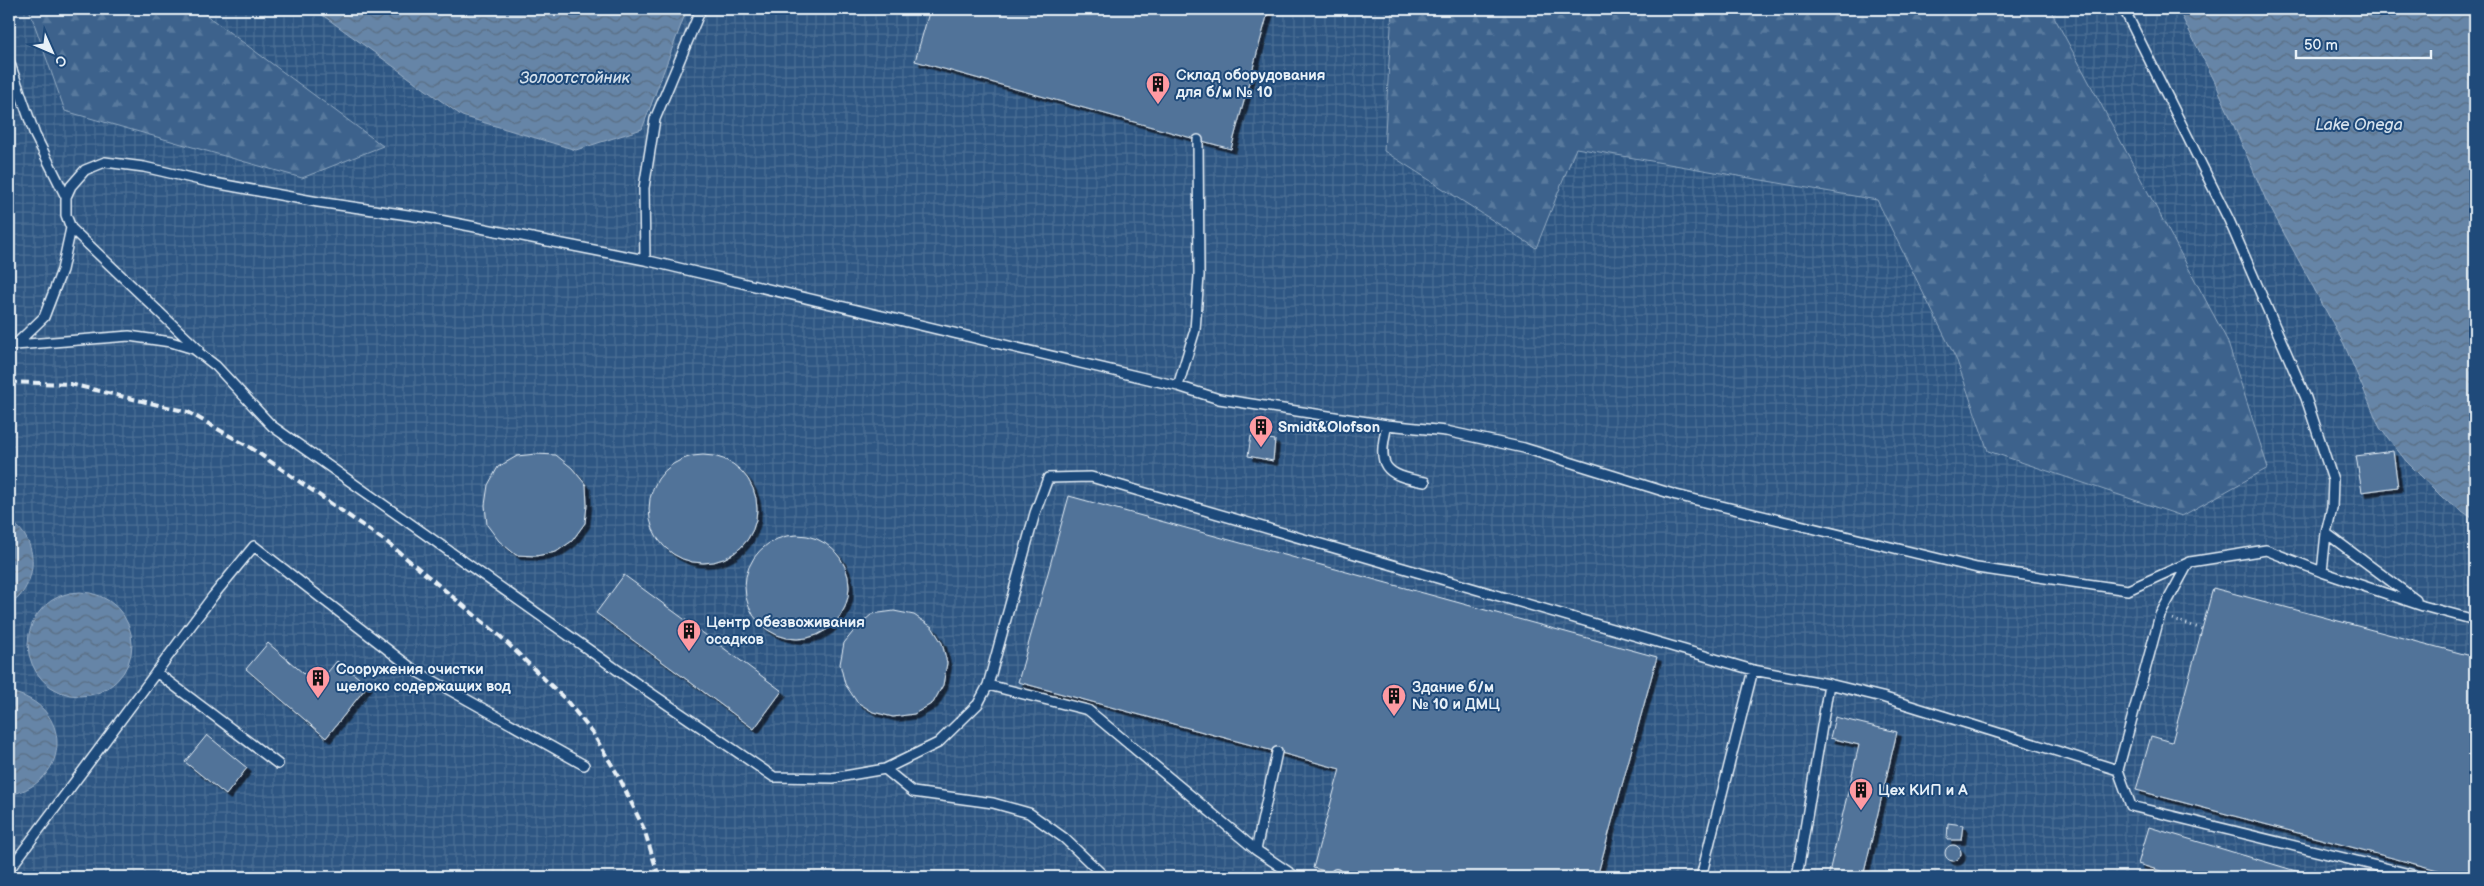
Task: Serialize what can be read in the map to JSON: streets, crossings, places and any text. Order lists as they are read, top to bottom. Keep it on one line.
{"water":["Золоотстойник","Lake Onega"],"places":{"building":["Склад оборудования для б/м № 10","Smidt&Olofson","Центр обезвоживания осадков","Сооружения очистки щелоко содержащих вод","Здание б/м № 10 и ДМЦ","Цех КИП и А"]},"scale_bar":"50 m","north":"bottom right"}
